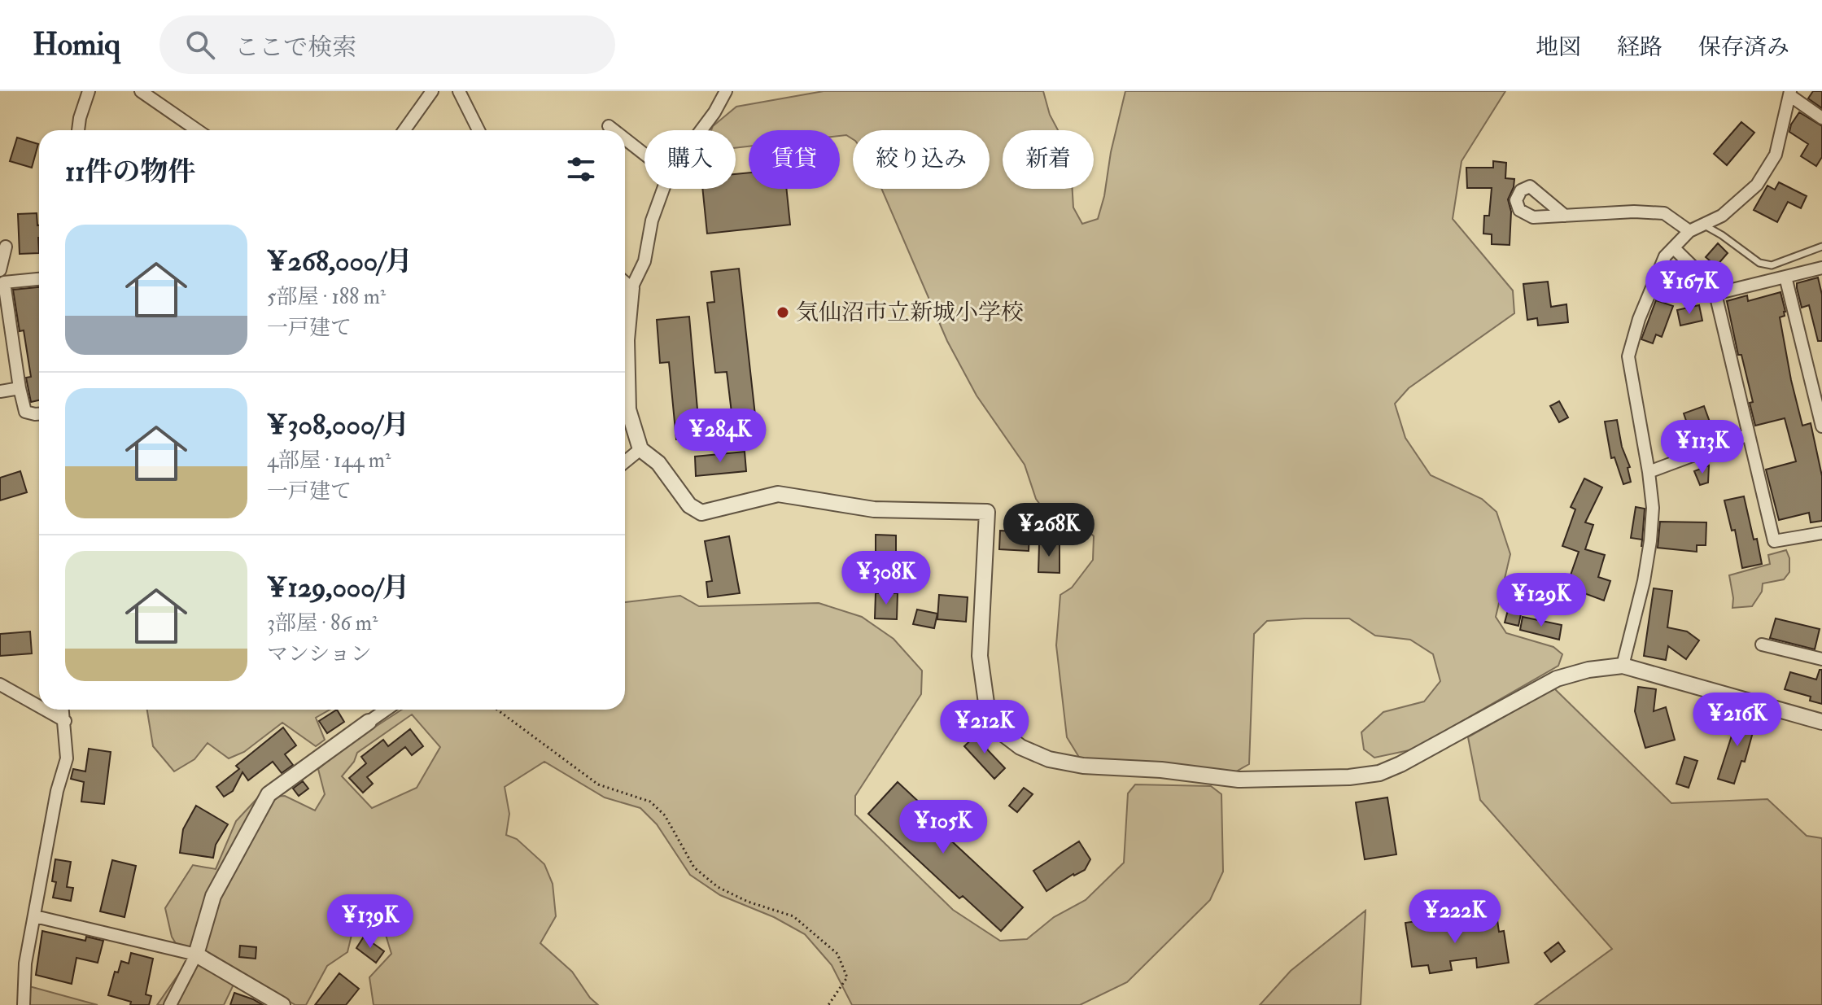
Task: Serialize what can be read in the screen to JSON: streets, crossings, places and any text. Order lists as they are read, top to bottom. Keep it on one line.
{"places":["気仙沼市立新城小学校"],"page":{"header":"Homiq","search":"ここで検索","nav":["地図","経路","保存済み"],"chip":["購入","賃貸","絞り込み","新着"],"heading":"11件の物件","list":[{"name":"¥268,000/月","note":"5部屋 · 188 m² · 一戸建て"},{"name":"¥308,000/月","note":"4部屋 · 144 m² · 一戸建て"},{"name":"¥129,000/月","note":"3部屋 · 86 m² · マンション"}],"price":["¥167K","¥284K","¥113K","¥268K","¥308K","¥129K","¥216K","¥212K","¥105K","¥222K","¥139K"]}}
